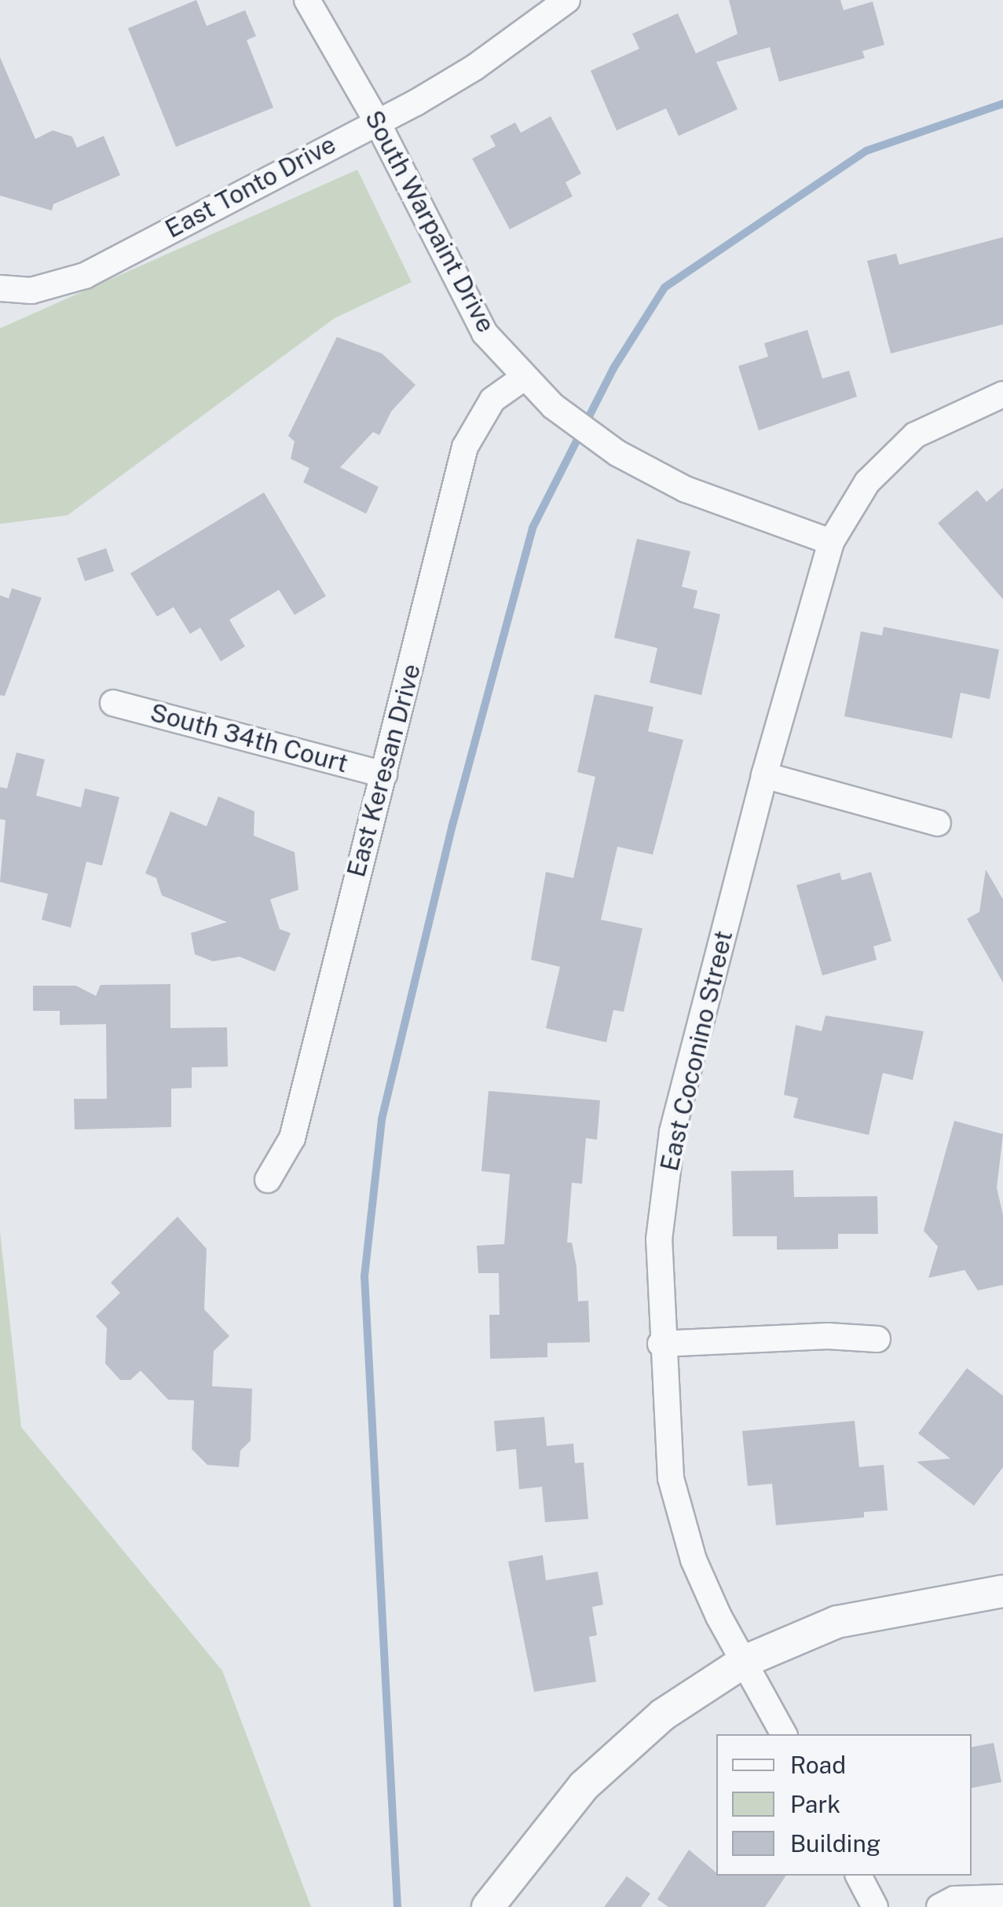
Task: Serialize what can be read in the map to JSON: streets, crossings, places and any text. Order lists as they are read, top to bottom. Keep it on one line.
{"streets":{"street":["East Tonto Drive","South Warpaint Drive","South 34th Court","East Keresan Drive","East Coconino Street"]},"crossings":[["East Tonto Drive","South Warpaint Drive"],["South Warpaint Drive","East Keresan Drive"],["South Warpaint Drive","East Coconino Street"],["South 34th Court","East Keresan Drive"]],"legend":["Road","Park","Building"]}
